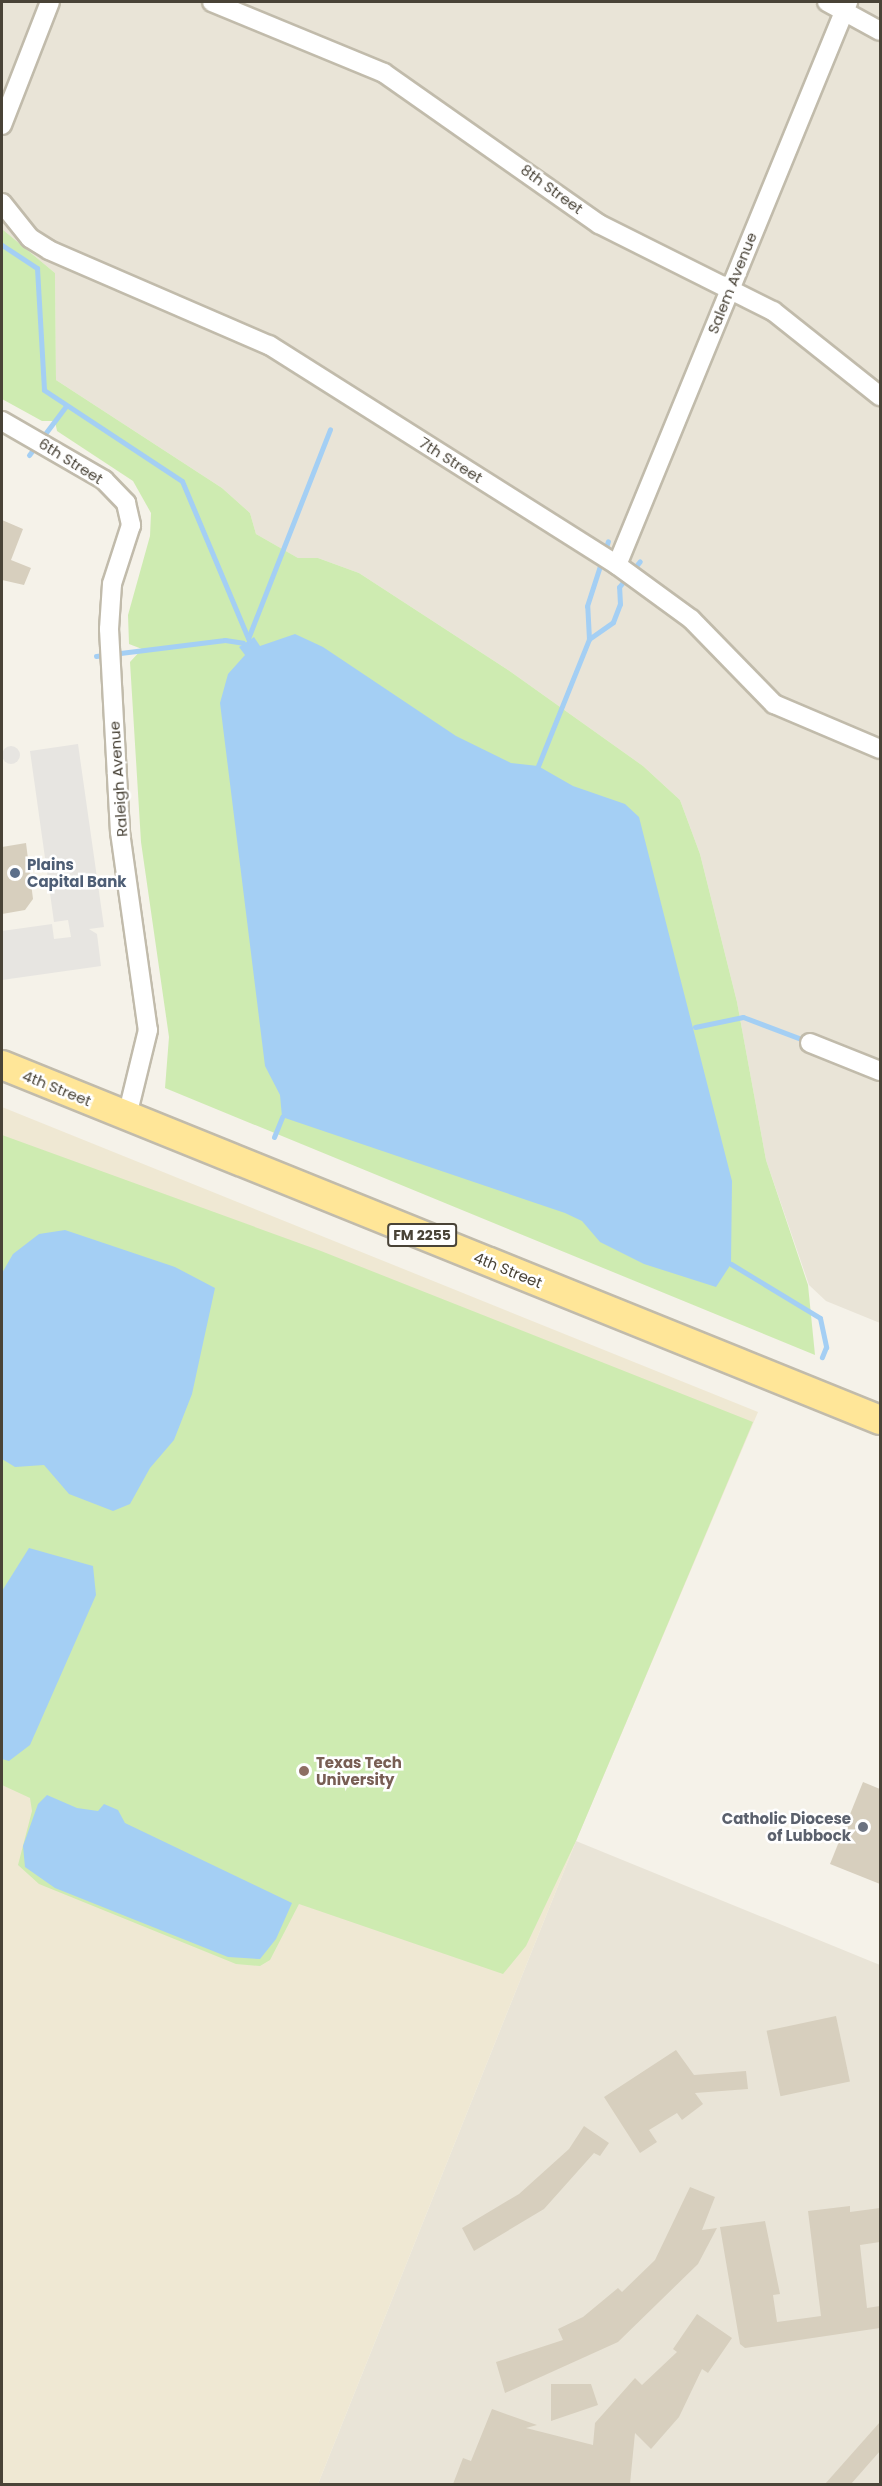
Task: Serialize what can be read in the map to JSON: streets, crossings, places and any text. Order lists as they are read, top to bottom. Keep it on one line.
{"streets":{"main road":["4th Street","FM 2255"],"street":["8th Street","Salem Avenue","7th Street","6th Street","Raleigh Avenue"]},"crossings":[["8th Street","Salem Avenue"],["Salem Avenue","7th Street"],["6th Street","Raleigh Avenue"],["Raleigh Avenue","4th Street"]],"places":["Plains Capital Bank","Texas Tech University","Catholic Diocese of Lubbock"]}
